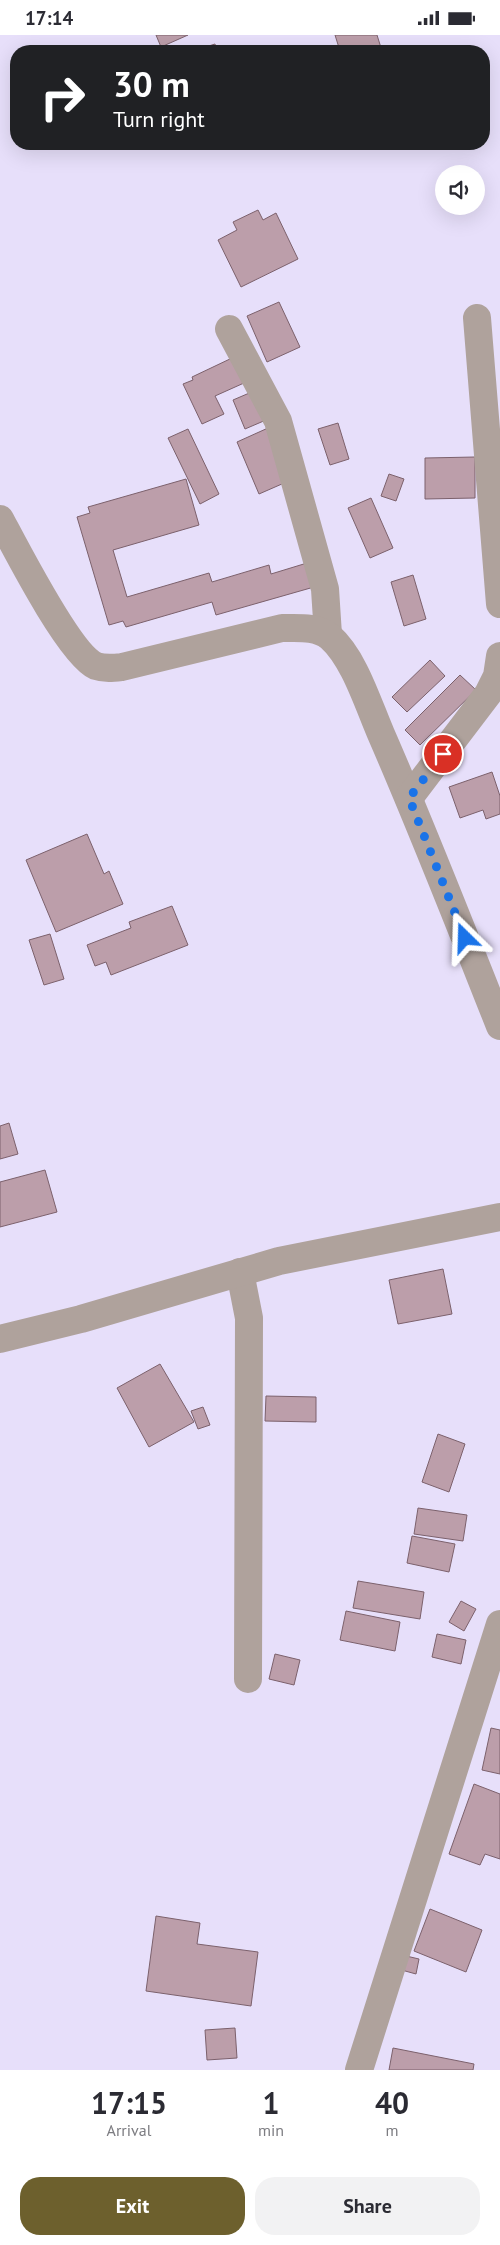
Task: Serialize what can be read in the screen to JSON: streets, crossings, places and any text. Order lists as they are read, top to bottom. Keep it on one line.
{"page":{"status":"17:14","turn":["30 m","Turn right"],"eta":["17:15","Arrival","1","min","40","m"],"buttons":["Exit","Share"]}}
